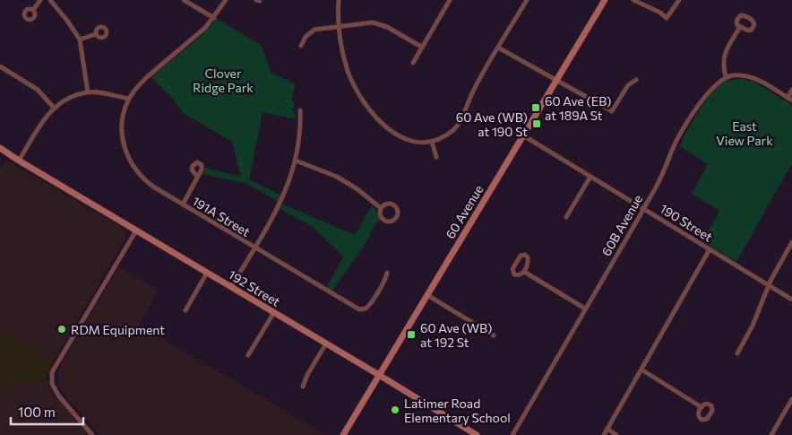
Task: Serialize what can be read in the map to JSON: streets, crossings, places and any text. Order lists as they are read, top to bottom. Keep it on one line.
{"streets":{"main road":["60 Avenue","192 Street"],"street":["191A Street","190 Street","60B Avenue"]},"crossings":[["60 Avenue","190 Street"],["60 Avenue","192 Street"],["190 Street","60B Avenue"]],"parks":["Clover Ridge Park","East View Park"],"places":{"transit":["60 Ave (EB) at 189A St","60 Ave (WB) at 190 St","60 Ave (WB) at 192 St"],"other":["RDM Equipment","Latimer Road Elementary School"]},"scale_bar":"100 m"}
